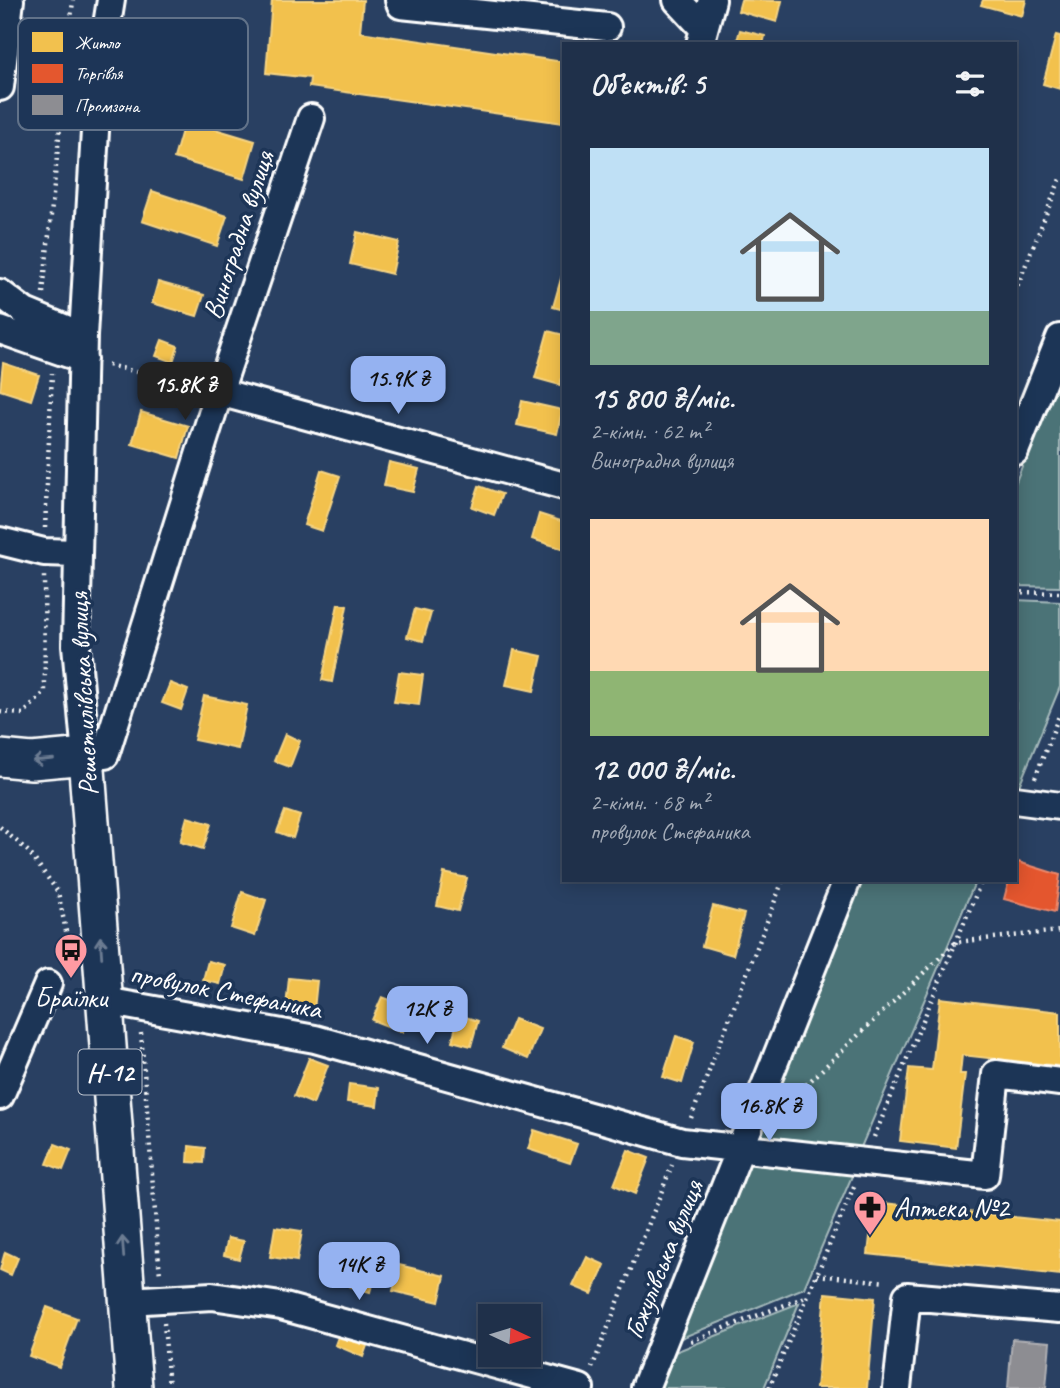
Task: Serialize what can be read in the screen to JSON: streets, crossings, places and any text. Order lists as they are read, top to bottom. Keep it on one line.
{"streets":{"main road":["Решетилівська вулиця","Н-12"],"street":["Виноградна вулиця","провулок Стефаника","Гожулівська вулиця"]},"crossings":[["Виноградна вулиця","Решетилівська вулиця"],["Решетилівська вулиця","провулок Стефаника"],["провулок Стефаника","Гожулівська вулиця"]],"one_way":["Решетилівська вулиця"],"places":{"bus stop":["Браїлки"],"pharmacy":["Аптека №2"]},"legend":["Житло","Торгівля","Промзона"],"north":"right","page":{"heading":"Об’єктів: 5","list":[{"name":"15 800 ₴/міс.","note":"2-кімн. · 62 m² · Виноградна вулиця"},{"name":"12 000 ₴/міс.","note":"2-кімн. · 68 m² · провулок Стефаника"}],"price":["15.9K ₴","15.8K ₴","12K ₴","16.8K ₴","14K ₴"]}}
